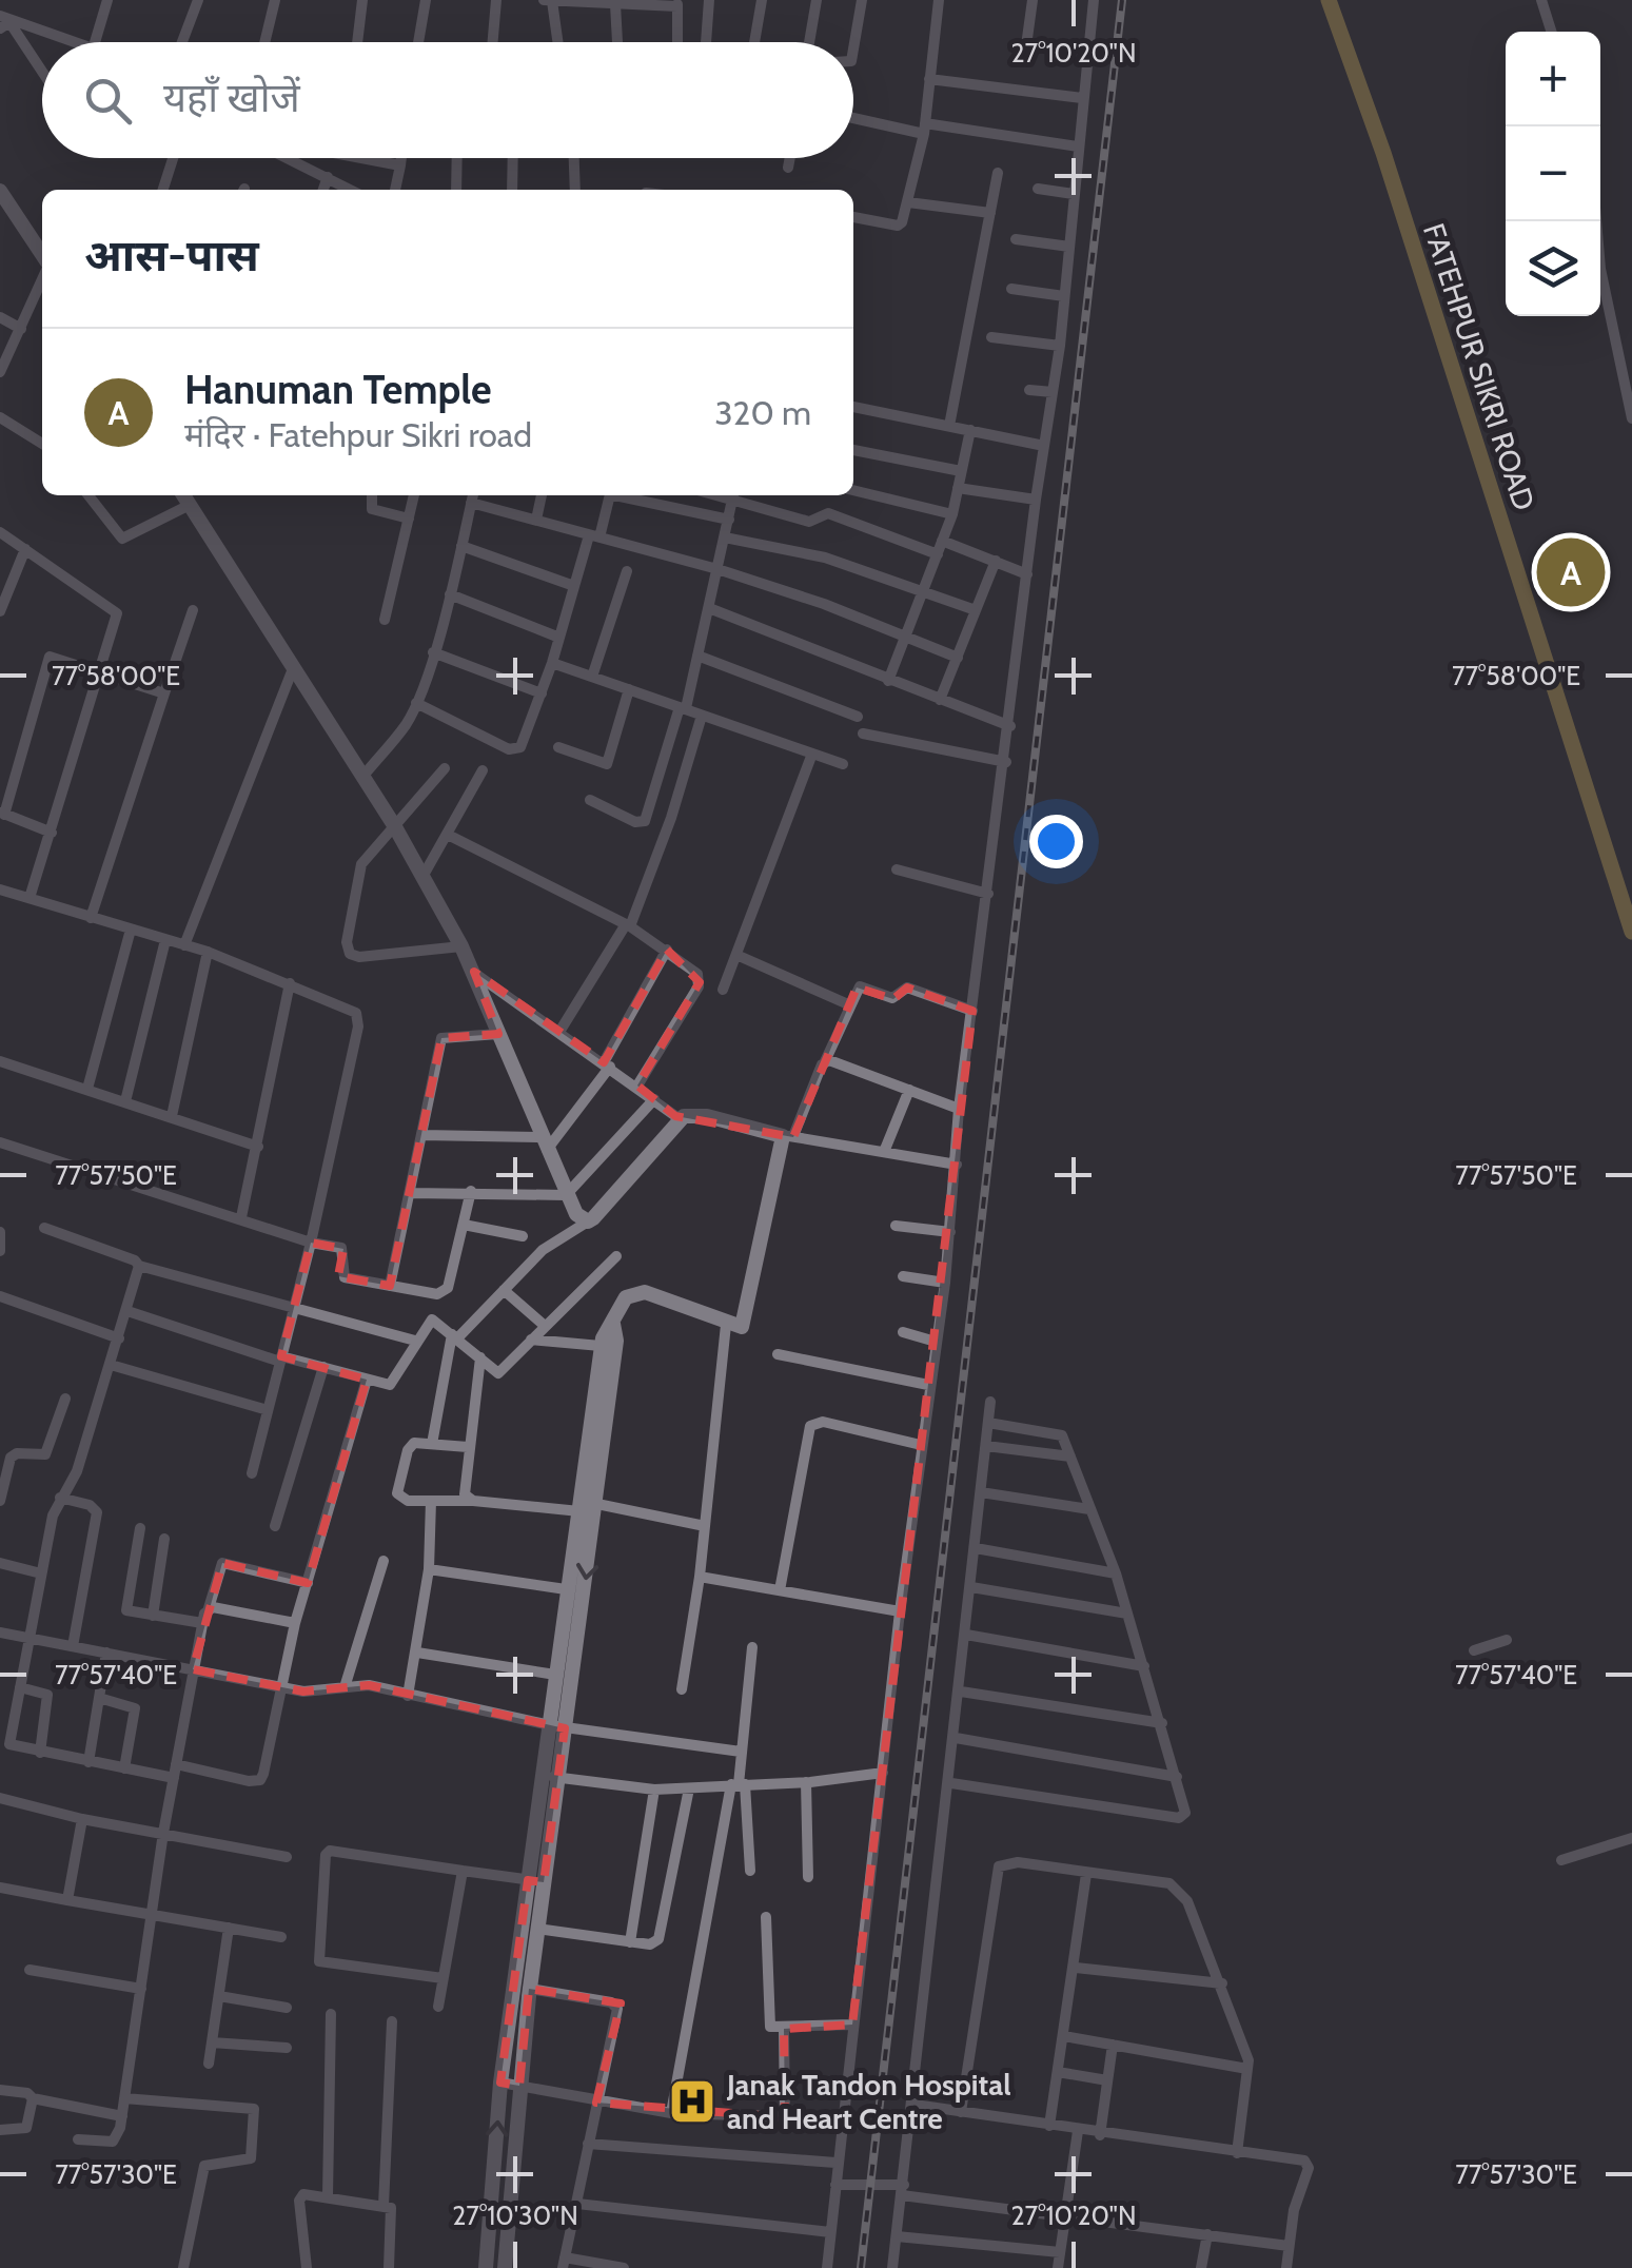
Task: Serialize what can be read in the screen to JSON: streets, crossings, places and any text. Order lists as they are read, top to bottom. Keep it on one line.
{"streets":{"main road":["FATEHPUR SIKRI ROAD"]},"places":{"hospital":["Janak Tandon Hospital and Heart Centre"]},"page":{"map_buttons":["+","−"],"search":"यहाँ खोजें","heading":"आस-पास","list":[{"mark":"A","name":"Hanuman Temple","note":"मंदिर · Fatehpur Sikri road","value":"320 m"}],"pins":"A"},"coordinates":["27°10'20\"N","77°58'00\"E","77°57'50\"E","77°57'40\"E","77°57'30\"E","27°10'30\"N"]}
